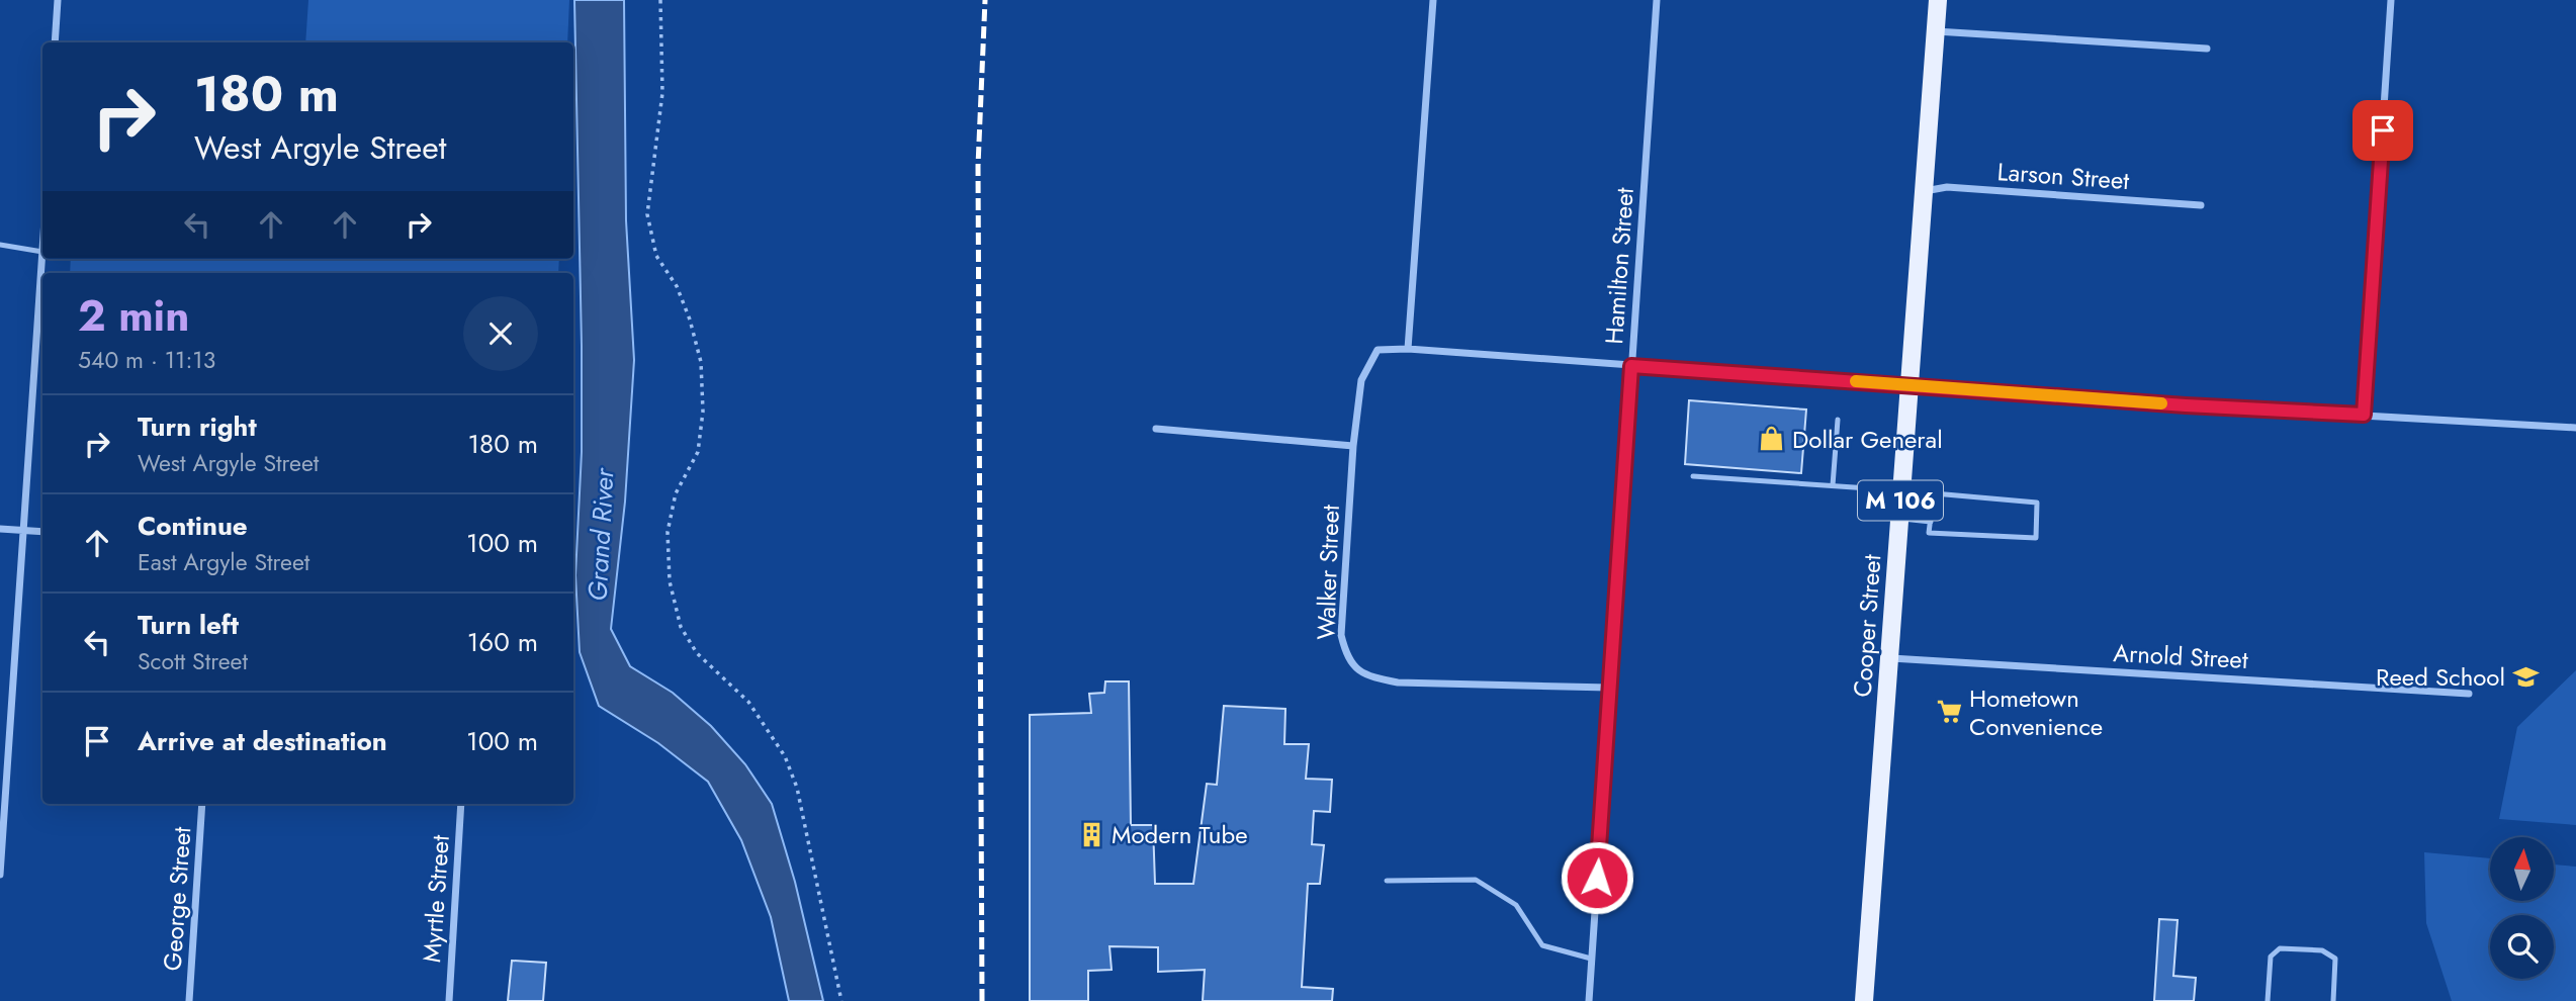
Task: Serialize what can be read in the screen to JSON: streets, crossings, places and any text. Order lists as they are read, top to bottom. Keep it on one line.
{"streets":{"main road":["M 106","Cooper Street"],"street":["Larson Street","Hamilton Street","Walker Street","Arnold Street","George Street","Myrtle Street"]},"crossings":[["Larson Street","Cooper Street"],["Hamilton Street","Walker Street"],["Cooper Street","Arnold Street"]],"water":["Grand River"],"places":{"shop":["Dollar General"],"school or university":["Reed School"],"supermarket":["Hometown Convenience"],"building":["Modern Tube"]},"north":"top","page":{"turn":["180 m","West Argyle Street"],"heading":["2 min","540 m · 11:13"],"list":[{"name":"Turn right","note":"West Argyle Street","value":"180 m"},{"name":"Continue","note":"East Argyle Street","value":"100 m"},{"name":"Turn left","note":"Scott Street","value":"160 m"},{"name":"Arrive at destination","value":"100 m"}]}}
